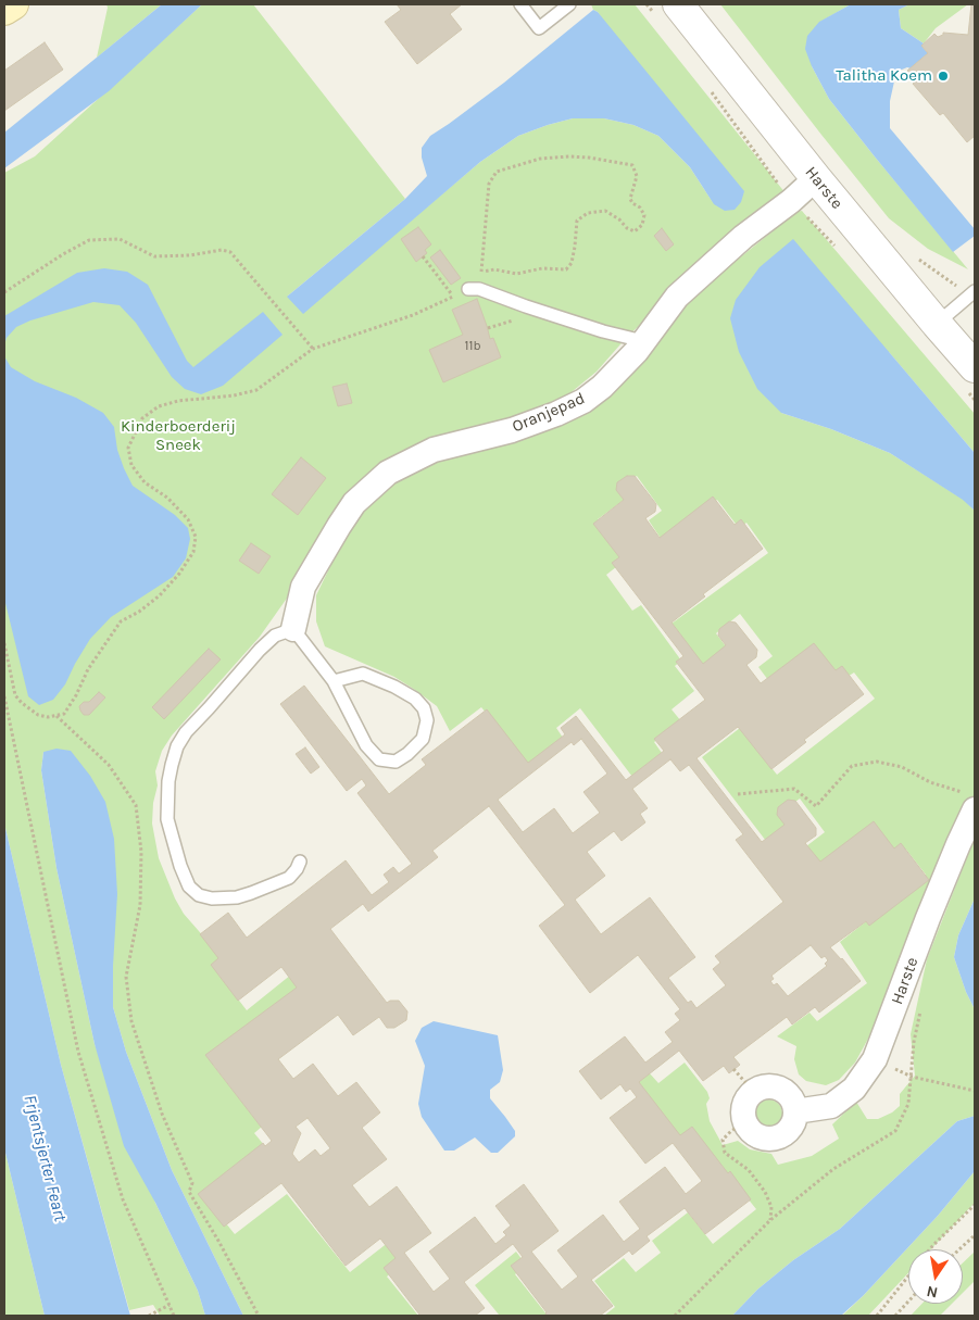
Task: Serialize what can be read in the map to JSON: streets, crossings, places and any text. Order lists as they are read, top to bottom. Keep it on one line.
{"streets":{"street":["Harste","Oranjepad"]},"crossings":[["Harste","Oranjepad"]],"water":["Frjentsjerter Feart"],"parks":["Kinderboerderij Sneek"],"places":["Talitha Koem"],"house_numbers":["11b"],"north":"bottom"}
